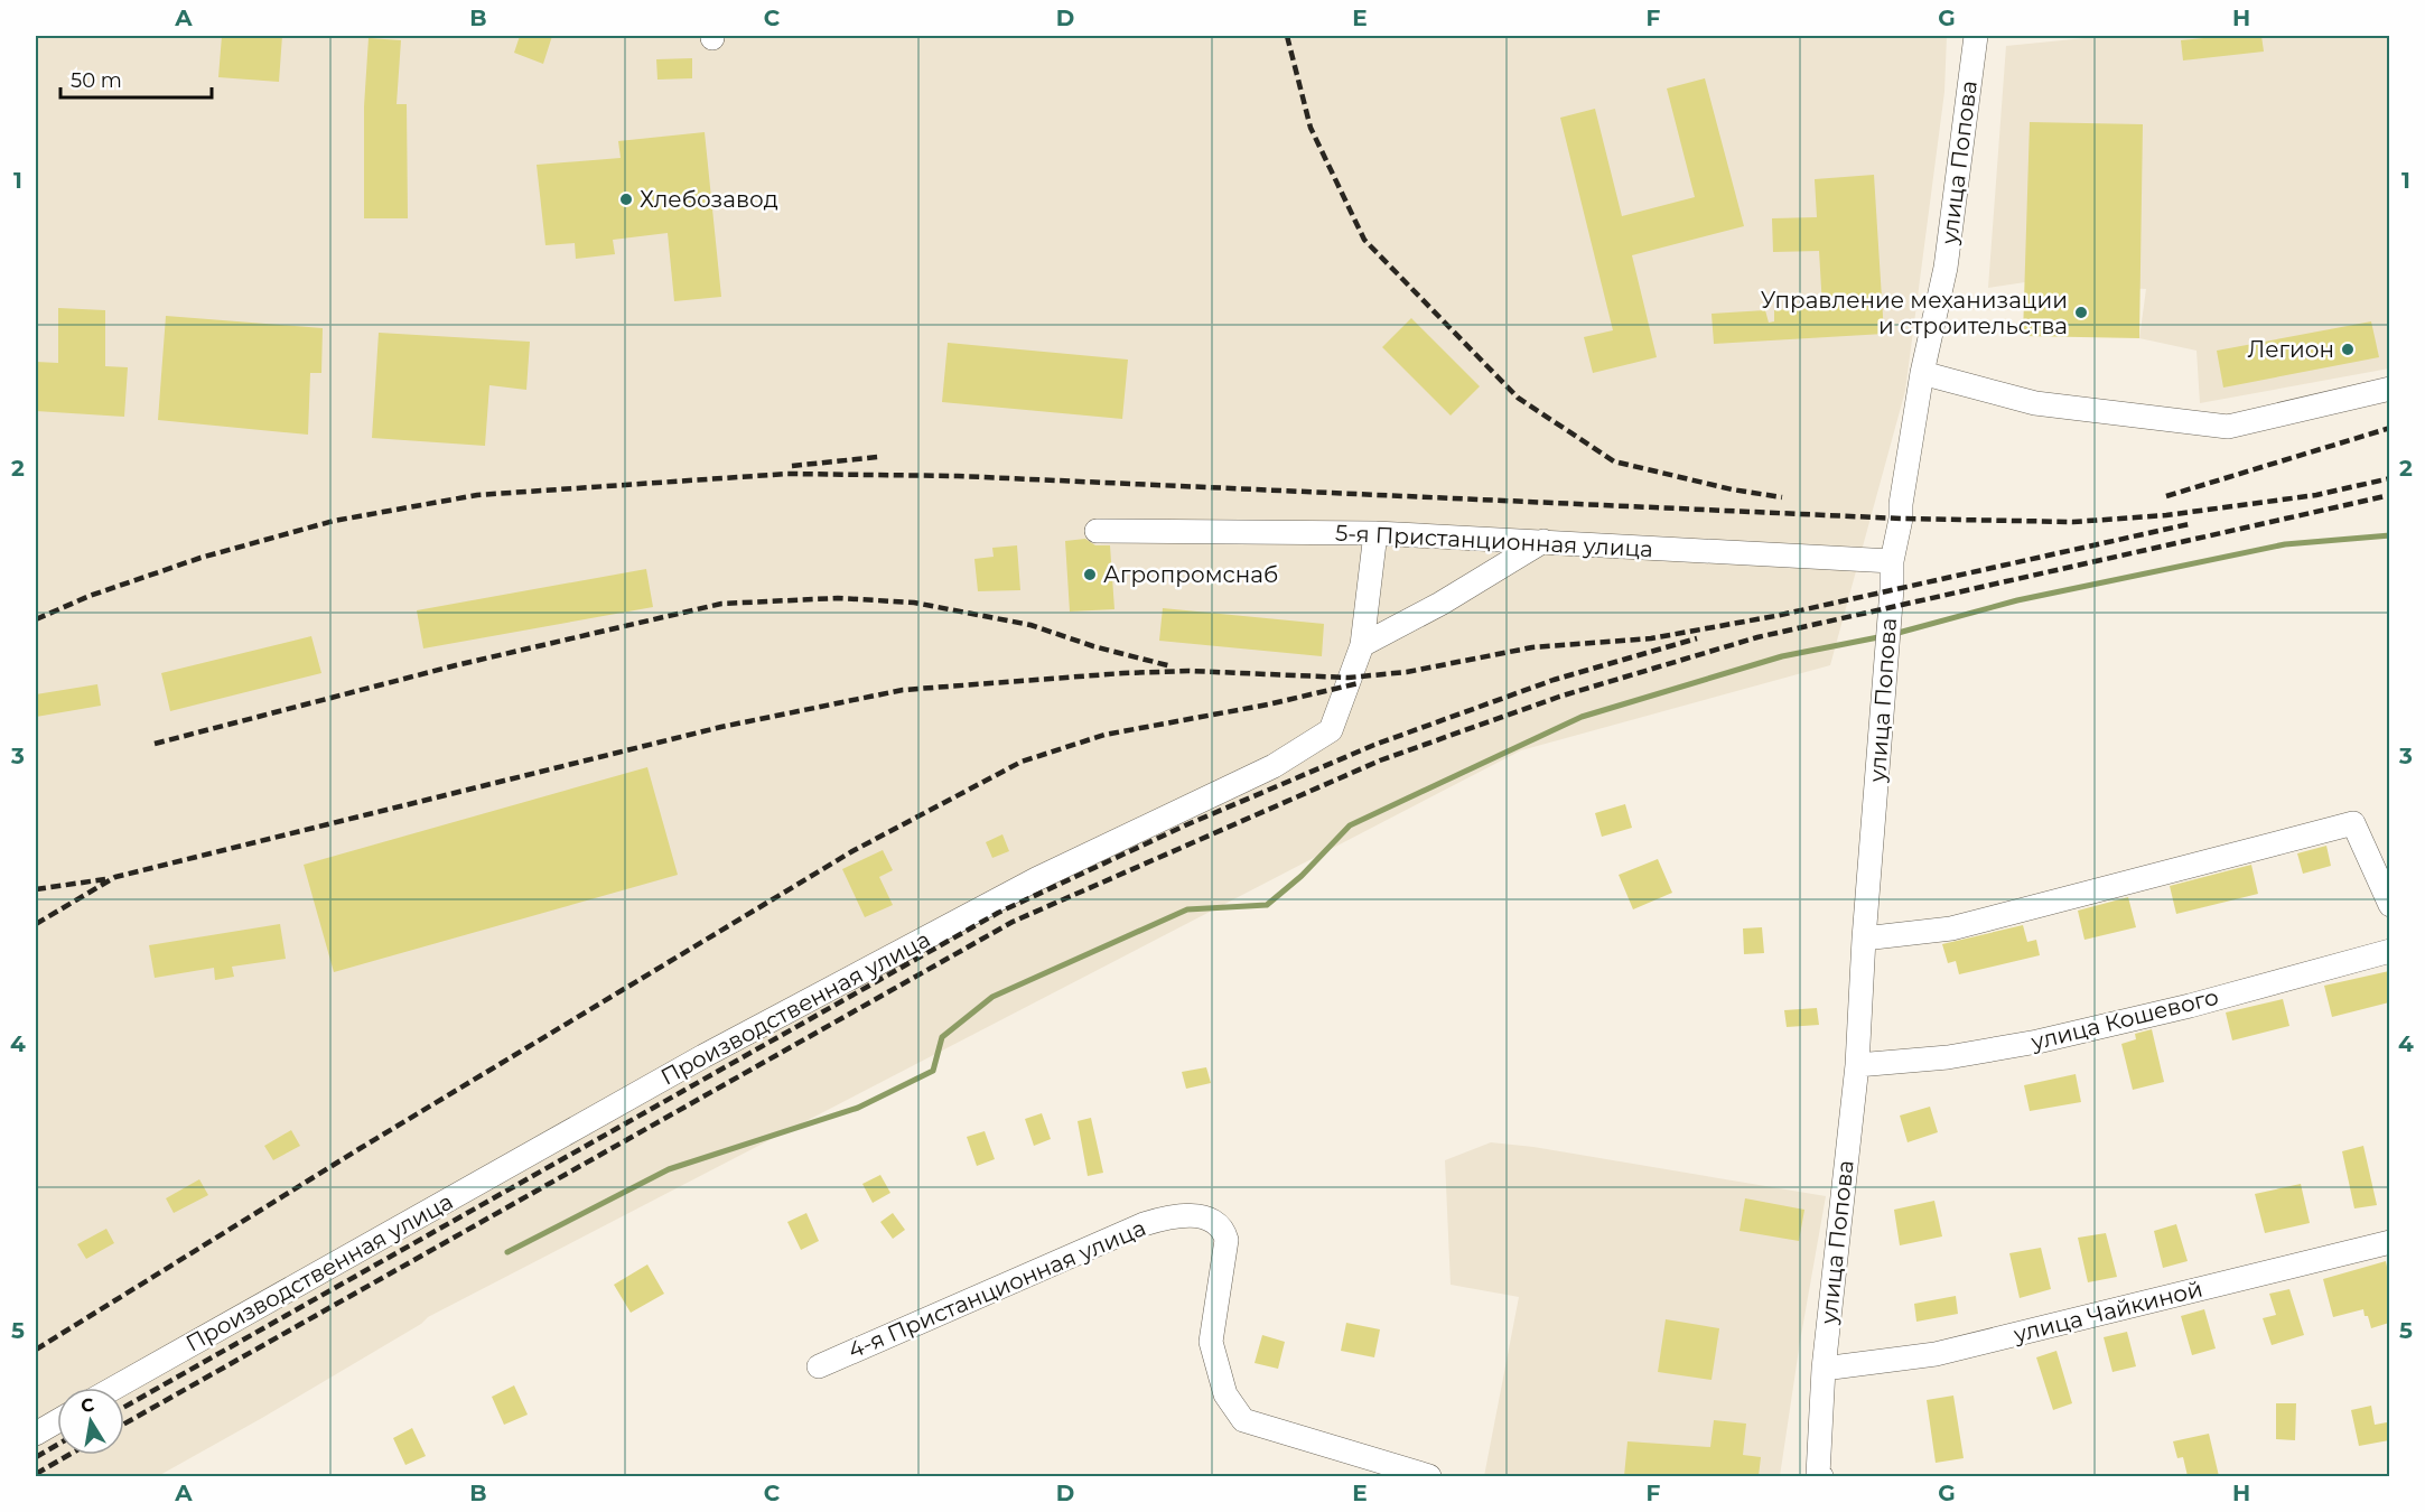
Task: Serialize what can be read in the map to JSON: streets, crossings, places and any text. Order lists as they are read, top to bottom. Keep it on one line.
{"streets":{"street":["улица Попова","5-я Пристанционная улица","Производственная улица","улица Кошевого","4-я Пристанционная улица","улица Чайкиной"]},"crossings":[["улица Попова","5-я Пристанционная улица"],["улица Попова","улица Кошевого"],["улица Попова","улица Чайкиной"],["5-я Пристанционная улица","Производственная улица"]],"places":["Хлебозавод","Управление механизации и строительства","Легион","Агропромснаб"],"scale_bar":"50 m","north":"top","grid":{"columns":["A","B","C","D","E","F","G","H"],"rows":["1","2","3","4","5"]}}
